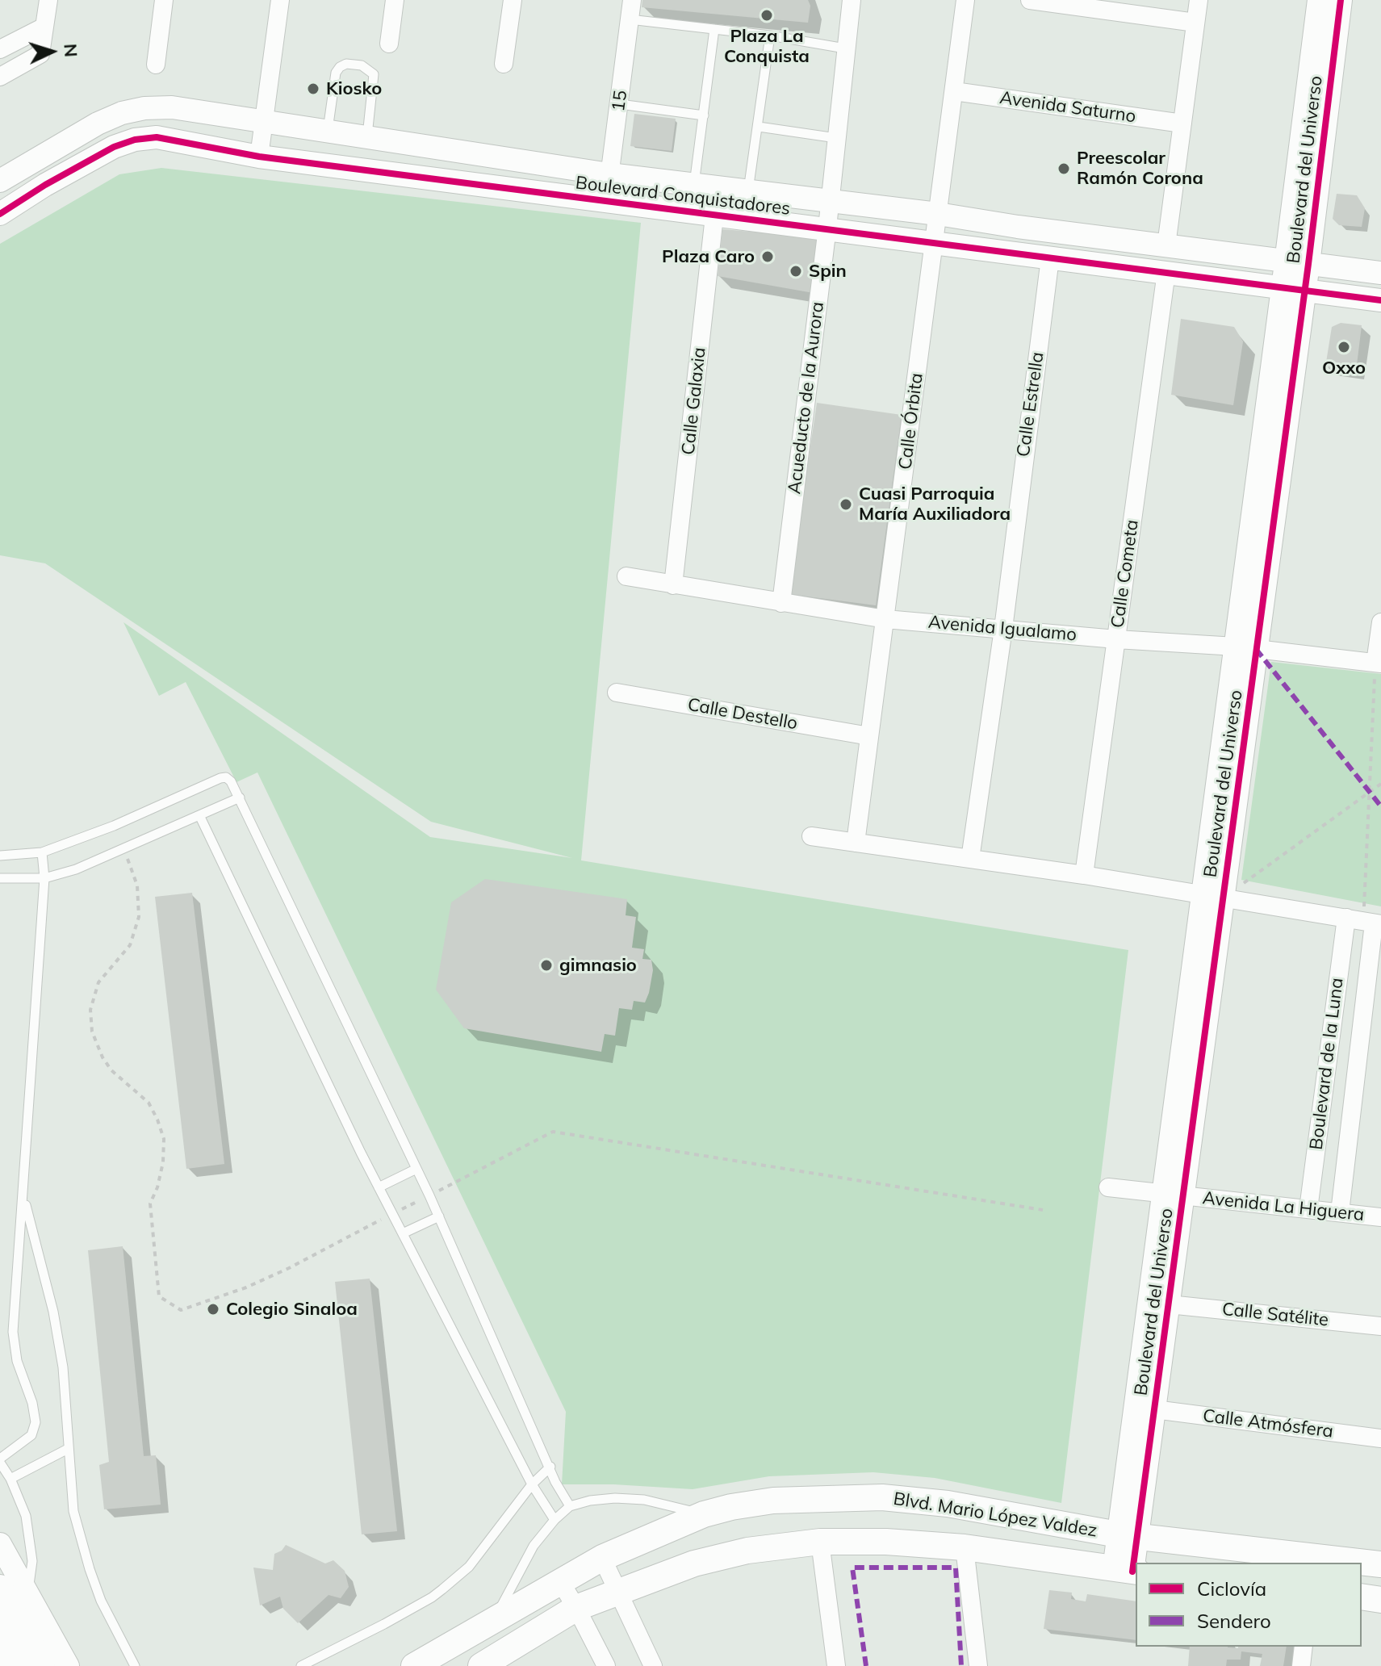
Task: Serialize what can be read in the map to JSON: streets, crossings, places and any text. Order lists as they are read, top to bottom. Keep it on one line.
{"streets":{"main road":["Blvd. Mario López Valdez"],"street":["15","Avenida Saturno","Boulevard del Universo","Boulevard Conquistadores","Acueducto de la Aurora","Calle Galaxia","Calle Estrella","Calle Órbita","Calle Cometa","Avenida Igualamo","Calle Destello","Boulevard de la Luna","Avenida La Higuera","Calle Satélite","Calle Atmósfera"]},"crossings":[["15","Boulevard Conquistadores"],["Avenida Saturno","Calle Órbita"],["Boulevard del Universo","Boulevard Conquistadores"],["Boulevard del Universo","Avenida Igualamo"],["Boulevard del Universo","Avenida La Higuera"],["Boulevard del Universo","Calle Satélite"],["Boulevard del Universo","Calle Atmósfera"],["Boulevard del Universo","Blvd. Mario López Valdez"],["Boulevard Conquistadores","Acueducto de la Aurora"],["Boulevard Conquistadores","Calle Galaxia"],["Boulevard Conquistadores","Calle Estrella"],["Boulevard Conquistadores","Calle Órbita"],["Boulevard Conquistadores","Calle Cometa"],["Acueducto de la Aurora","Avenida Igualamo"],["Calle Galaxia","Avenida Igualamo"],["Calle Estrella","Avenida Igualamo"],["Calle Órbita","Avenida Igualamo"],["Calle Órbita","Calle Destello"],["Calle Cometa","Avenida Igualamo"],["Boulevard de la Luna","Avenida La Higuera"]],"places":["Plaza La Conquista","Kiosko","Preescolar Ramón Corona","Plaza Caro","Spin","Oxxo","Cuasi Parroquia María Auxiliadora","gimnasio","Colegio Sinaloa"],"legend":["Ciclovía","Sendero"],"north":"right"}
